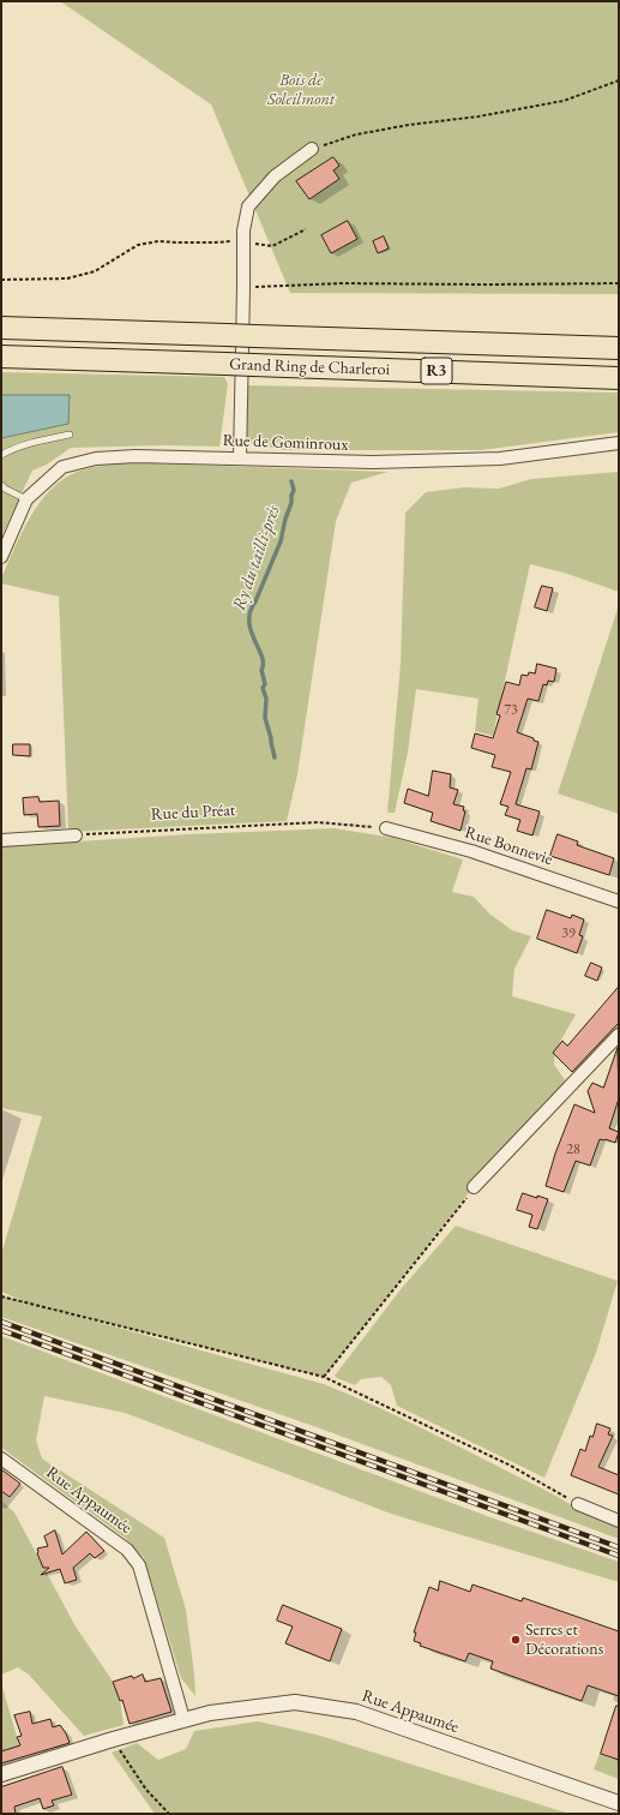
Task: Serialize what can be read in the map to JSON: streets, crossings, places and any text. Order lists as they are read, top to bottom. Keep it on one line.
{"streets":{"highway":["Grand Ring de Charleroi","R3"],"street":["Rue de Gominroux","Rue Bonnevie","Rue Appaumée"],"path":["Rue du Préat"]},"crossings":[["Rue du Préat","Rue Bonnevie"]],"water":["Ry du tailli-prés"],"parks":["Bois de Soleilmont"],"places":["Serres et Décorations"],"house_numbers":["73","39","28"]}
